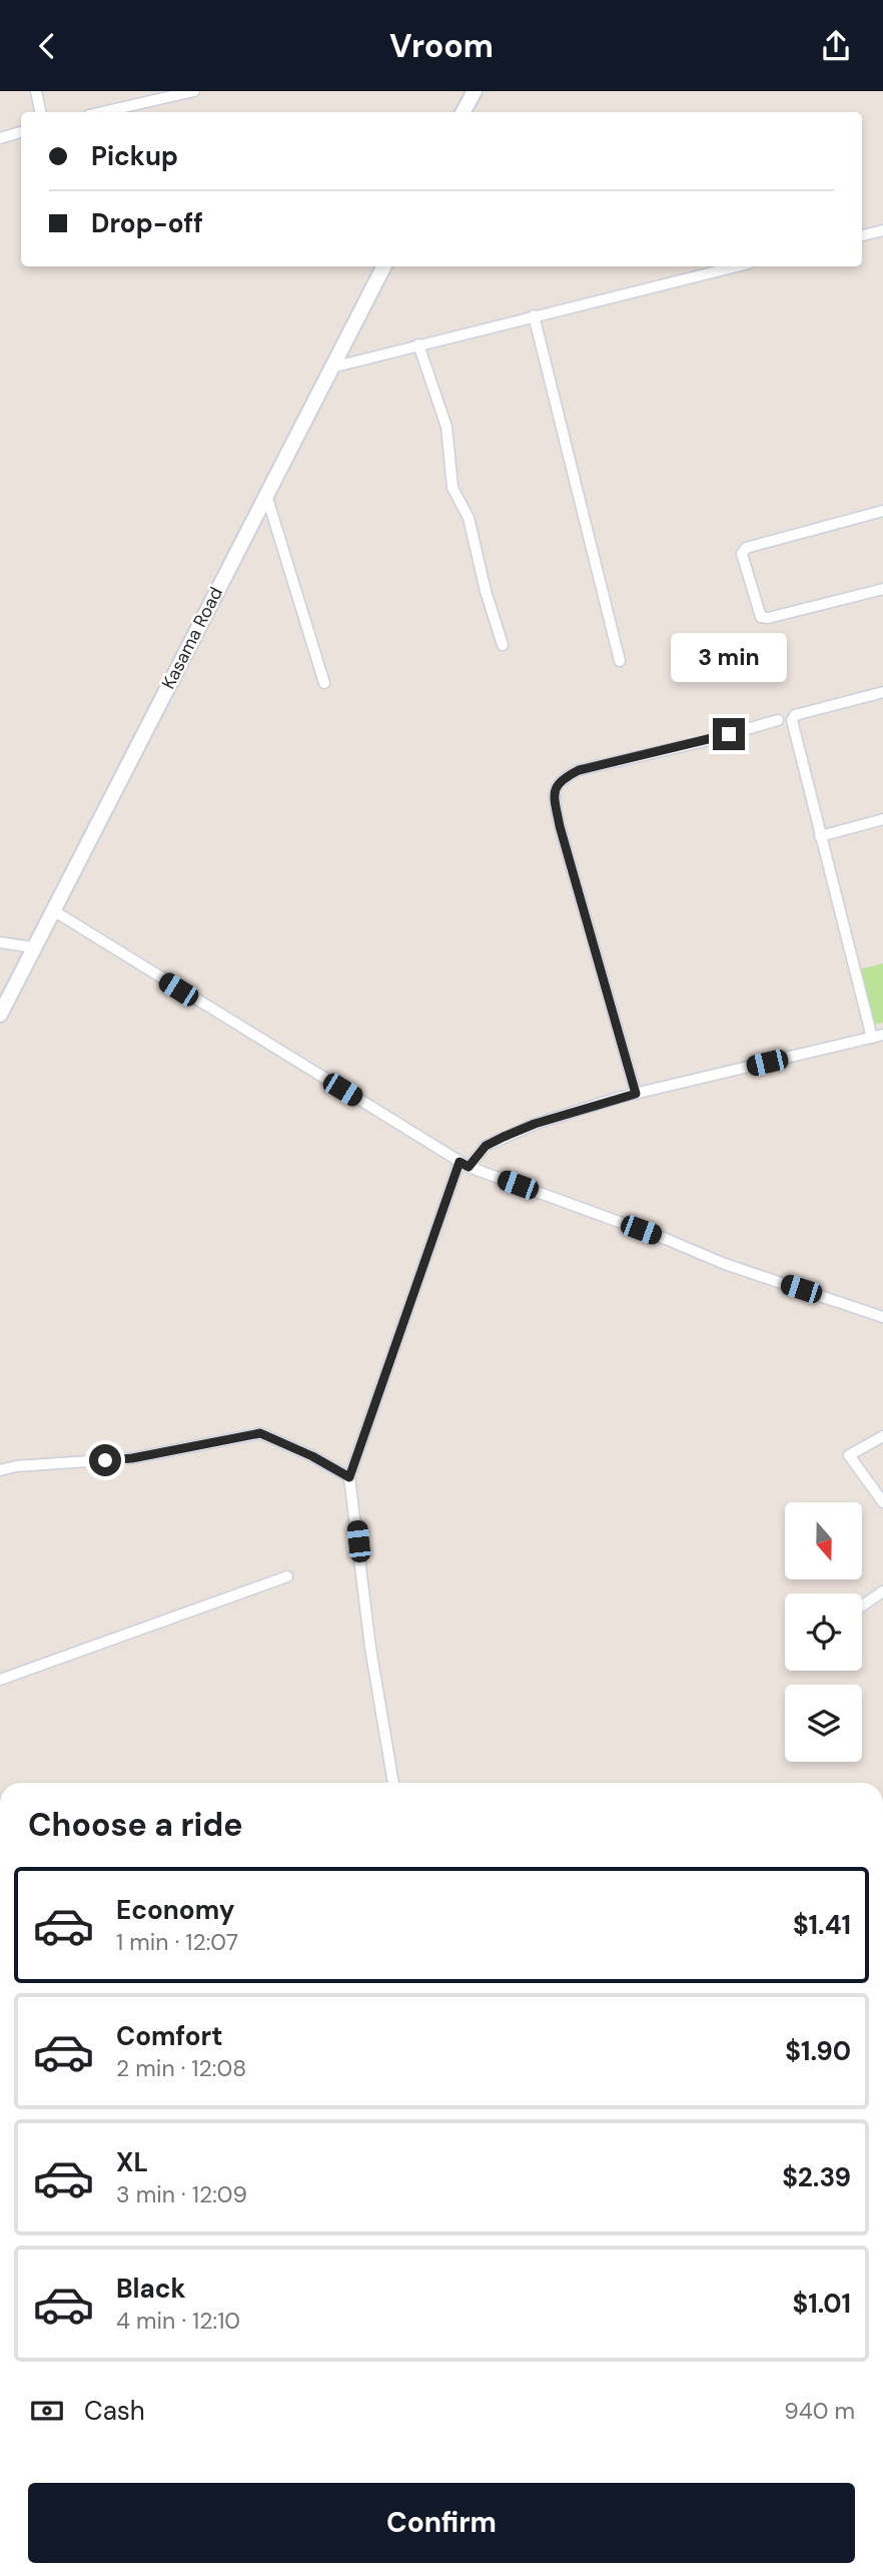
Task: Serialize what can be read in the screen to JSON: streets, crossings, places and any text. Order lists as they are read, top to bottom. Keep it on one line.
{"streets":{"street":["Kasama Road"]},"north":"bottom","page":{"header":"Vroom","banner":["Pickup","Drop-off"],"bubble":"3 min","heading":"Choose a ride","list":[{"name":"Economy","note":"1 min · 12:07","value":"$1.41"},{"name":"Comfort","note":"2 min · 12:08","value":"$1.90"},{"name":"XL","note":"3 min · 12:09","value":"$2.39"},{"name":"Black","note":"4 min · 12:10","value":"$1.01"}],"pay":["Cash","940 m"],"buttons":"Confirm"}}
